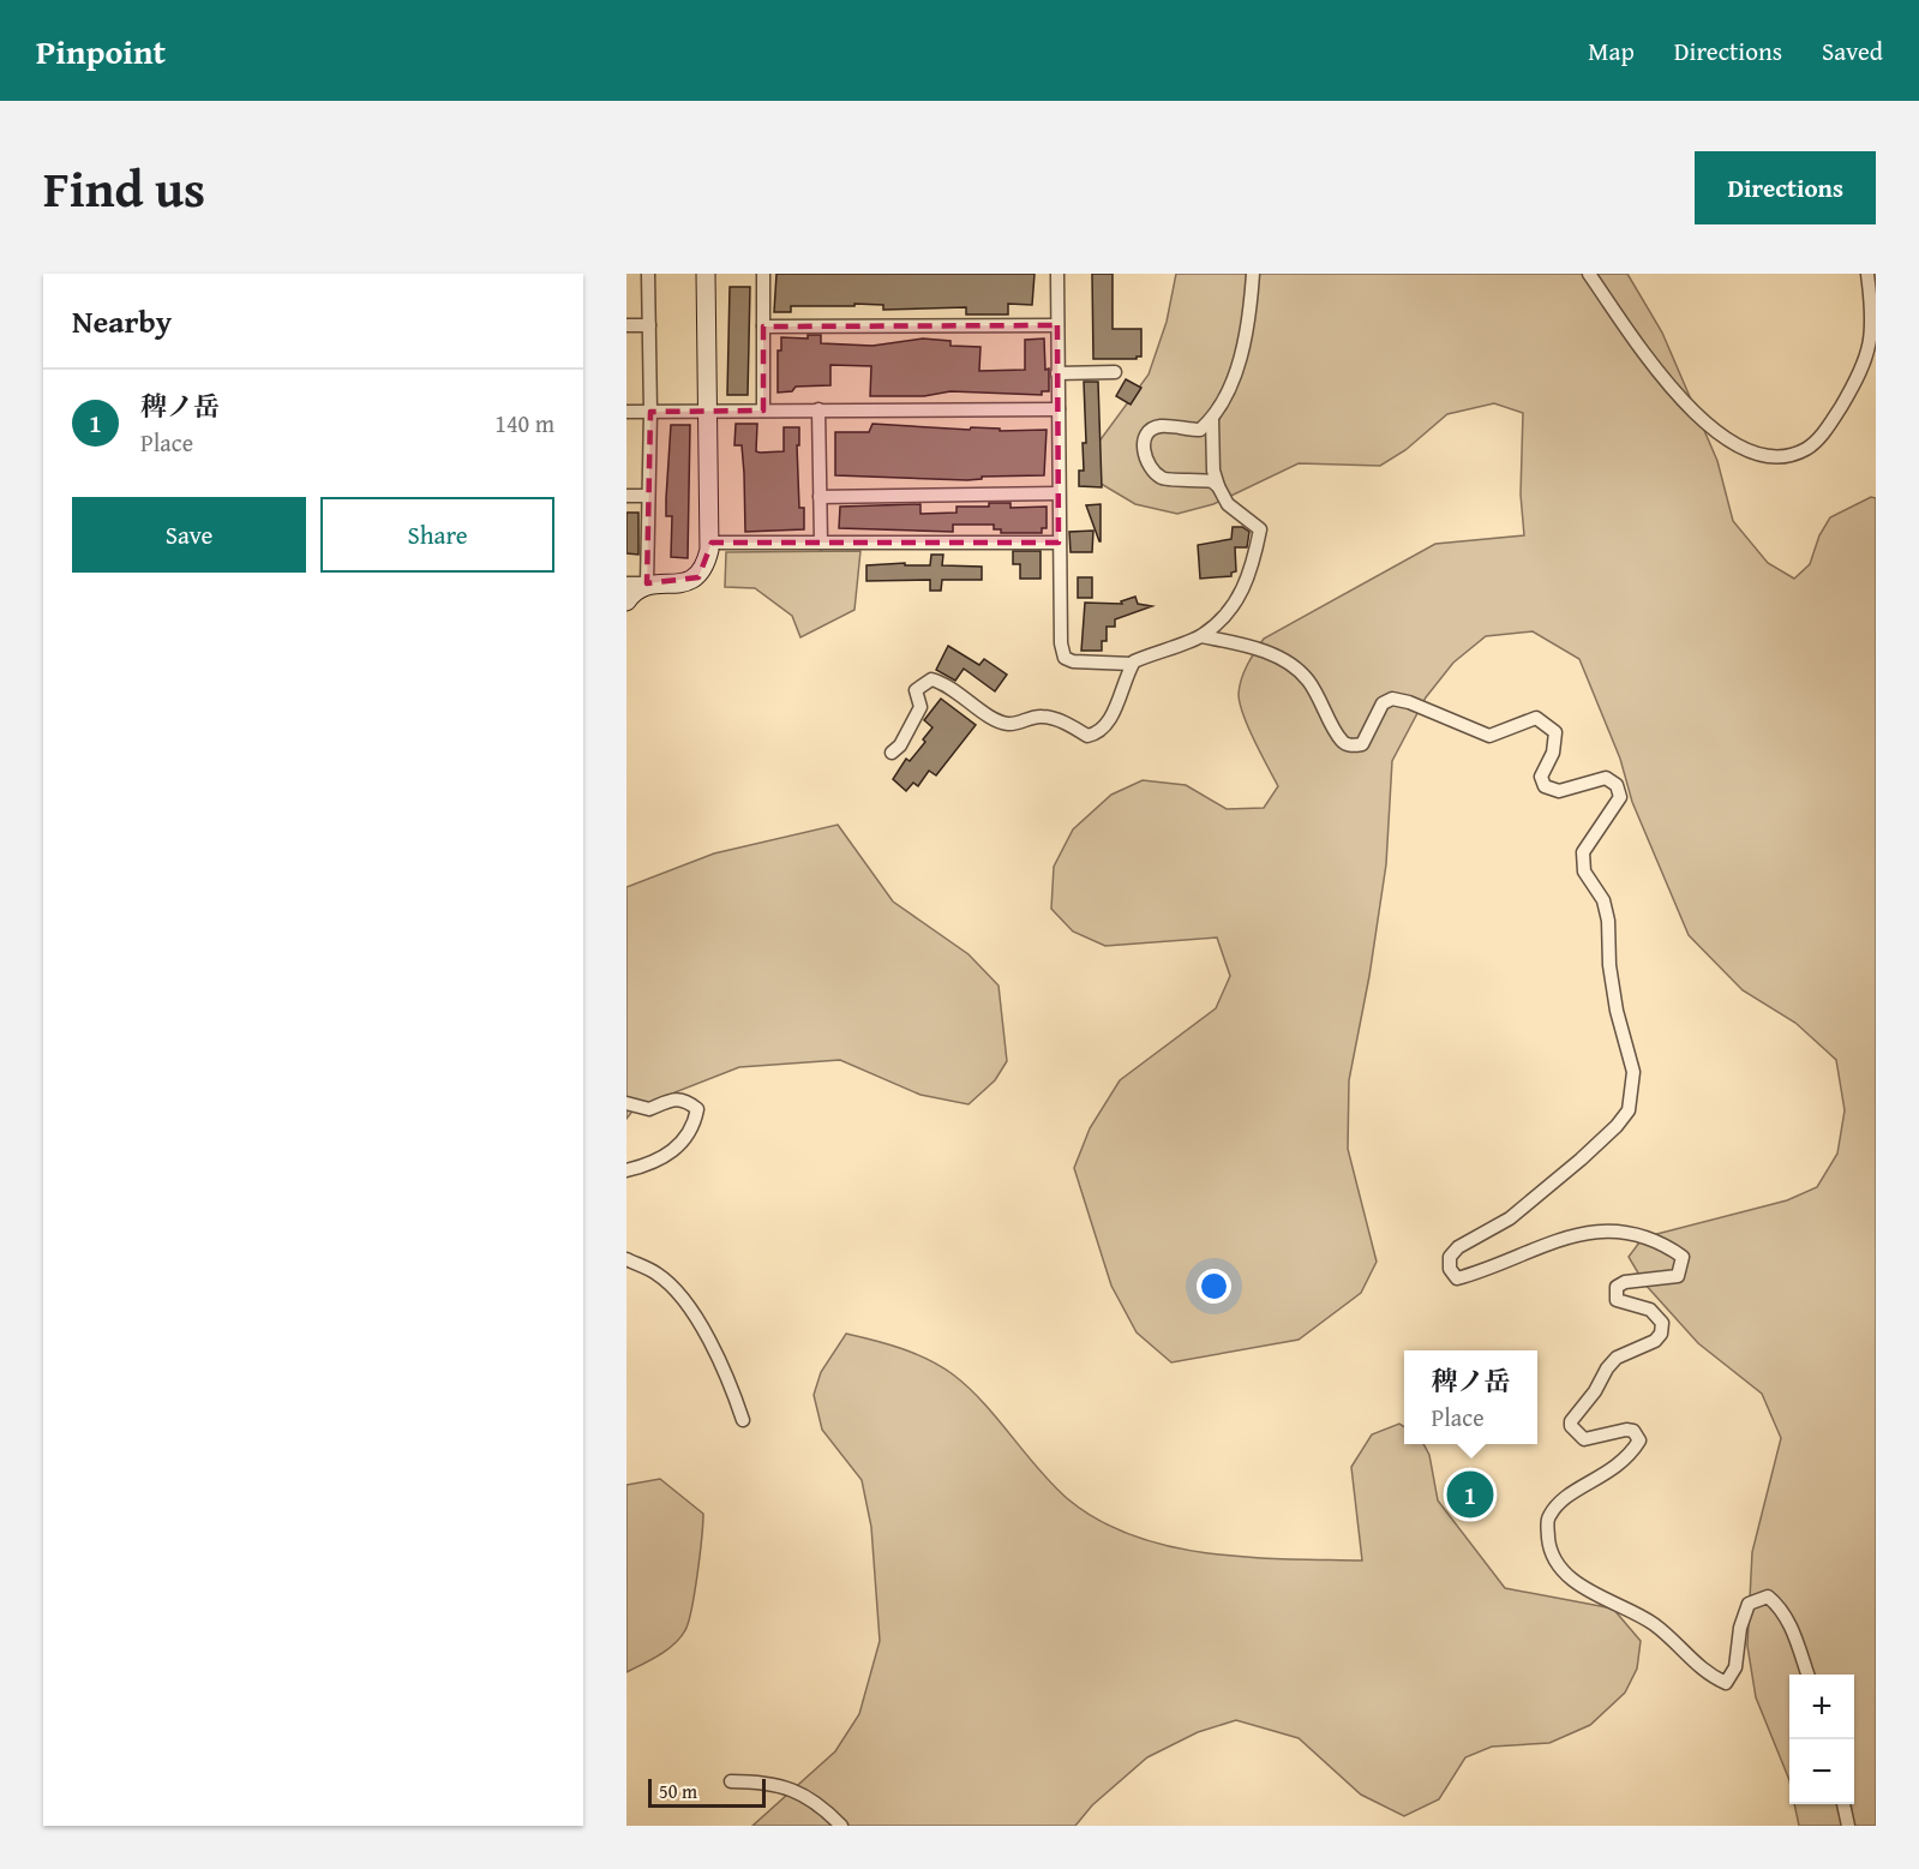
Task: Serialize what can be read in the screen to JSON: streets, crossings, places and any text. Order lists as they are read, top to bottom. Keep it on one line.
{"scale_bar":"50 m","page":{"header":"Pinpoint","nav":["Map","Directions","Saved"],"title":"Find us","buttons":["Directions",["Save","Share"]],"heading":"Nearby","list":[{"mark":"1","name":"稗ノ岳","note":"Place","value":"140 m"}],"popup":["稗ノ岳","Place"],"pins":"1","map_buttons":["+","−"],"scale":"50 m"}}
